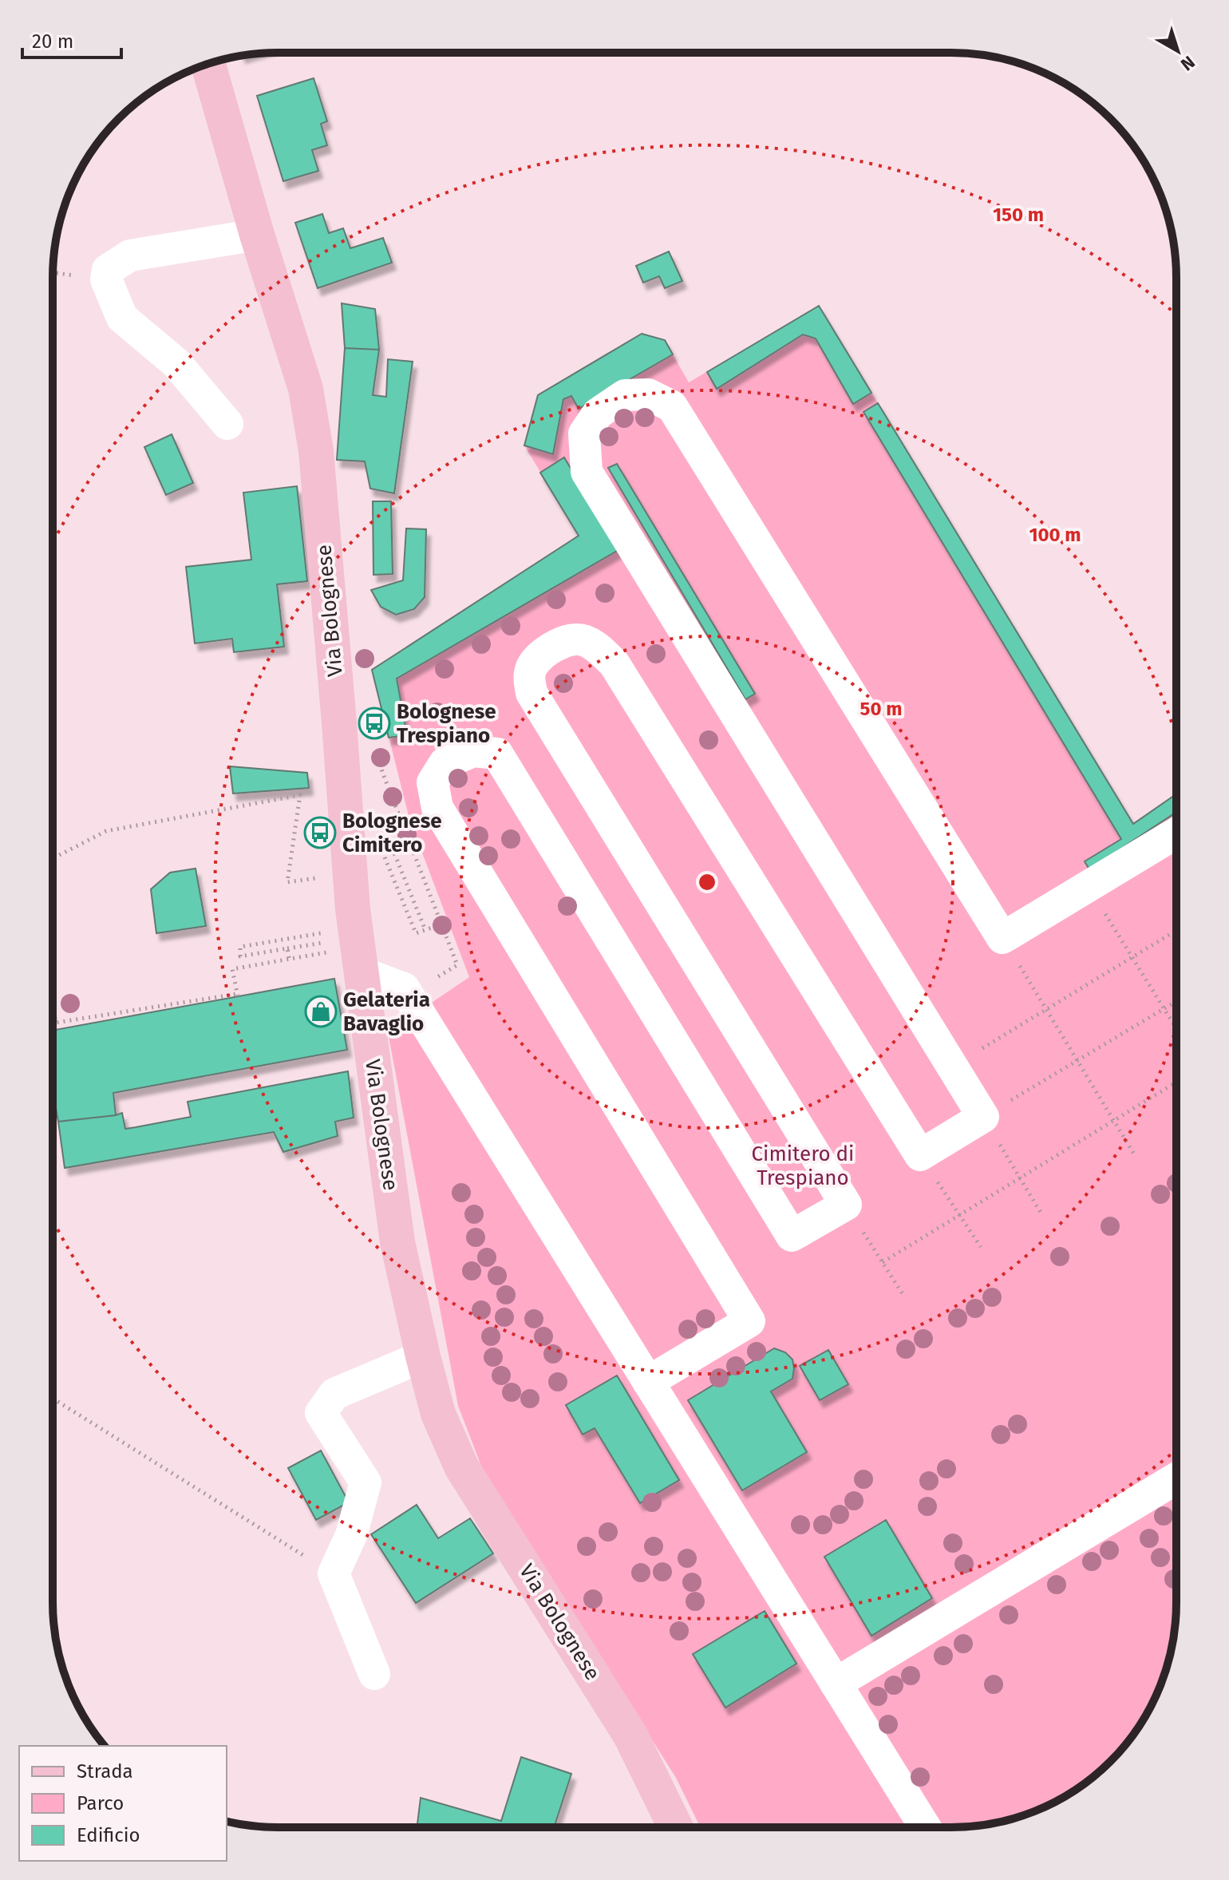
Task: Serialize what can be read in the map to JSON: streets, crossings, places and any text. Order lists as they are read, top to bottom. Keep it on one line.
{"streets":{"main road":["Via Bolognese"]},"parks":["Cimitero di Trespiano"],"places":{"bus stop":["Bolognese Trespiano","Bolognese Cimitero"],"shop":["Gelateria Bavaglio"]},"legend":["Strada","Parco","Edificio"],"scale_bar":"20 m","north":"bottom right","rings":["150 m","100 m","50 m"]}
